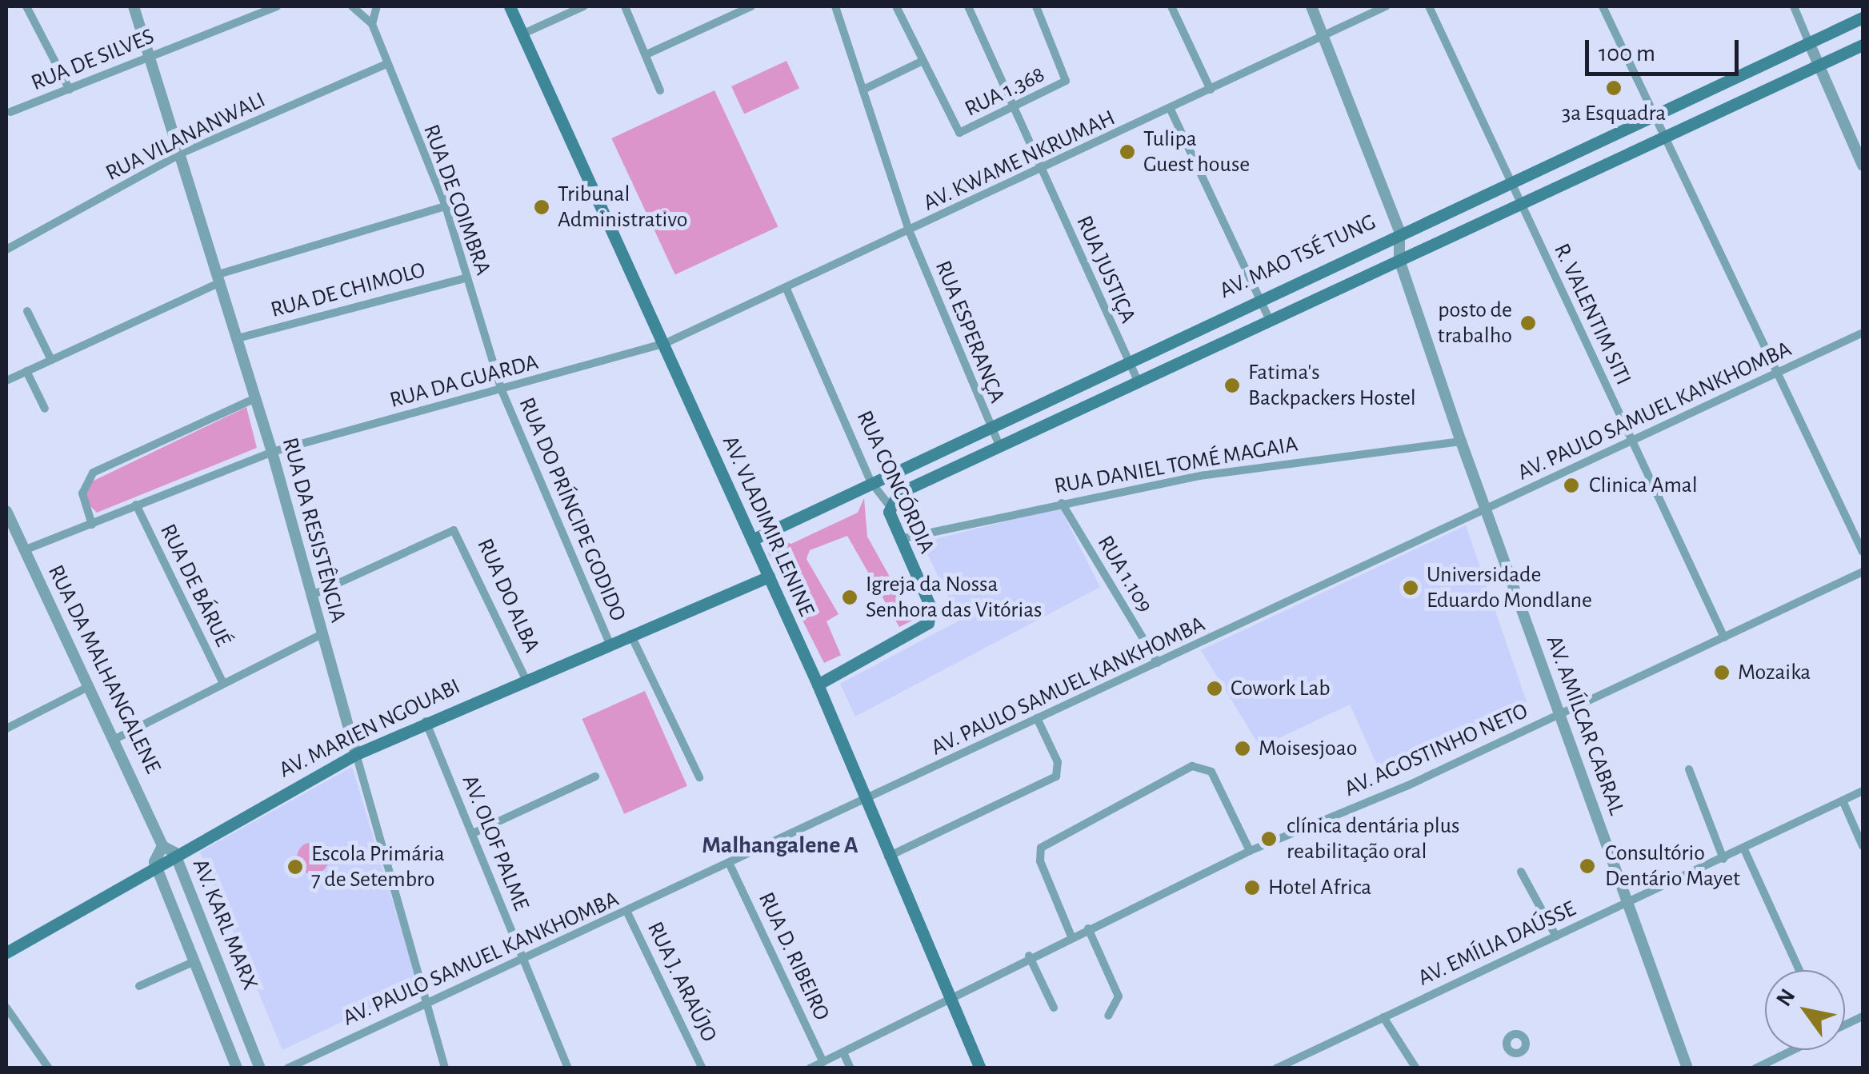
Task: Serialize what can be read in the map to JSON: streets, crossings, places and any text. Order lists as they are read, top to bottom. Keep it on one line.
{"streets":{"main road":["AV. MAO TSÉ TUNG","RUA CONCÓRDIA","AV. VLADIMIR LENINE","AV. MARIEN NGOUABI"],"street":["RUA DE SILVES","RUA 1.368","RUA VILANANWALI","AV. KWAME NKRUMAH","RUA DE COIMBRA","RUA JUSTIÇA","RUA DE CHIMOLO","R. VALENTIM SITI","RUA ESPERANÇA","RUA DA GUARDA","AV. PAULO SAMUEL KANKHOMBA","RUA DANIEL TOMÉ MAGAIA","RUA DO PRÍNCIPE GODIDO","RUA DA RESISTÊNCIA","RUA 1.109","RUA DE BÁRUÉ","RUA DO ALBA","RUA DA MALHANGALENE","AV. AMÍLCAR CABRAL","AV. AGOSTINHO NETO","AV. OLOF PALME","AV. KARL MARX","AV. EMÍLIA DAÚSSE","RUA D. RIBEIRO","RUA J. ARAÚJO"]},"crossings":[["RUA DE SILVES","RUA DA RESISTÊNCIA"],["RUA 1.368","RUA JUSTIÇA"],["RUA VILANANWALI","RUA DE COIMBRA"],["RUA VILANANWALI","RUA DA RESISTÊNCIA"],["AV. KWAME NKRUMAH","RUA JUSTIÇA"],["AV. KWAME NKRUMAH","RUA ESPERANÇA"],["AV. KWAME NKRUMAH","RUA DA GUARDA"],["AV. KWAME NKRUMAH","RUA CONCÓRDIA"],["AV. KWAME NKRUMAH","AV. VLADIMIR LENINE"],["RUA DE COIMBRA","RUA DE CHIMOLO"],["RUA DE COIMBRA","RUA DA GUARDA"],["RUA DE COIMBRA","RUA DO PRÍNCIPE GODIDO"],["AV. MAO TSÉ TUNG","RUA JUSTIÇA"],["AV. MAO TSÉ TUNG","R. VALENTIM SITI"],["AV. MAO TSÉ TUNG","RUA ESPERANÇA"],["AV. MAO TSÉ TUNG","RUA CONCÓRDIA"],["AV. MAO TSÉ TUNG","AV. VLADIMIR LENINE"],["AV. MAO TSÉ TUNG","AV. AMÍLCAR CABRAL"],["RUA DE CHIMOLO","RUA DA RESISTÊNCIA"],["R. VALENTIM SITI","AV. PAULO SAMUEL KANKHOMBA"],["R. VALENTIM SITI","AV. AGOSTINHO NETO"],["RUA DA GUARDA","RUA DO PRÍNCIPE GODIDO"],["RUA DA GUARDA","AV. VLADIMIR LENINE"],["RUA DA GUARDA","RUA DA RESISTÊNCIA"],["RUA DA GUARDA","RUA DE BÁRUÉ"],["RUA DA GUARDA","RUA DA MALHANGALENE"],["AV. PAULO SAMUEL KANKHOMBA","AV. VLADIMIR LENINE"],["AV. PAULO SAMUEL KANKHOMBA","RUA DA RESISTÊNCIA"],["AV. PAULO SAMUEL KANKHOMBA","RUA 1.109"],["AV. PAULO SAMUEL KANKHOMBA","AV. AMÍLCAR CABRAL"],["AV. PAULO SAMUEL KANKHOMBA","AV. OLOF PALME"],["AV. PAULO SAMUEL KANKHOMBA","RUA D. RIBEIRO"],["AV. PAULO SAMUEL KANKHOMBA","RUA J. ARAÚJO"],["RUA DANIEL TOMÉ MAGAIA","RUA CONCÓRDIA"],["RUA DANIEL TOMÉ MAGAIA","RUA 1.109"],["RUA DANIEL TOMÉ MAGAIA","AV. AMÍLCAR CABRAL"],["RUA CONCÓRDIA","AV. VLADIMIR LENINE"],["RUA DO PRÍNCIPE GODIDO","AV. MARIEN NGOUABI"],["AV. VLADIMIR LENINE","AV. MARIEN NGOUABI"],["AV. VLADIMIR LENINE","AV. AGOSTINHO NETO"],["RUA DA RESISTÊNCIA","RUA DO ALBA"],["RUA DA RESISTÊNCIA","AV. MARIEN NGOUABI"],["RUA DO ALBA","AV. MARIEN NGOUABI"],["RUA DA MALHANGALENE","AV. KARL MARX"],["AV. AMÍLCAR CABRAL","AV. AGOSTINHO NETO"],["AV. AMÍLCAR CABRAL","AV. EMÍLIA DAÚSSE"],["AV. MARIEN NGOUABI","AV. OLOF PALME"],["AV. MARIEN NGOUABI","AV. KARL MARX"],["AV. AGOSTINHO NETO","RUA D. RIBEIRO"]],"districts":["Malhangalene A"],"places":["3a Esquadra","Tulipa Guest house","Tribunal Administrativo","posto de trabalho","Fatima's Backpackers Hostel","Clinica Amal","Universidade Eduardo Mondlane","Igreja da Nossa Senhora das Vitórias","Mozaika","Cowork Lab","Moisesjoao","clínica dentária plus reabilitação oral","Consultório Dentário Mayet","Escola Primária 7 de Setembro","Hotel Africa"],"scale_bar":"100 m","north":"top left"}
